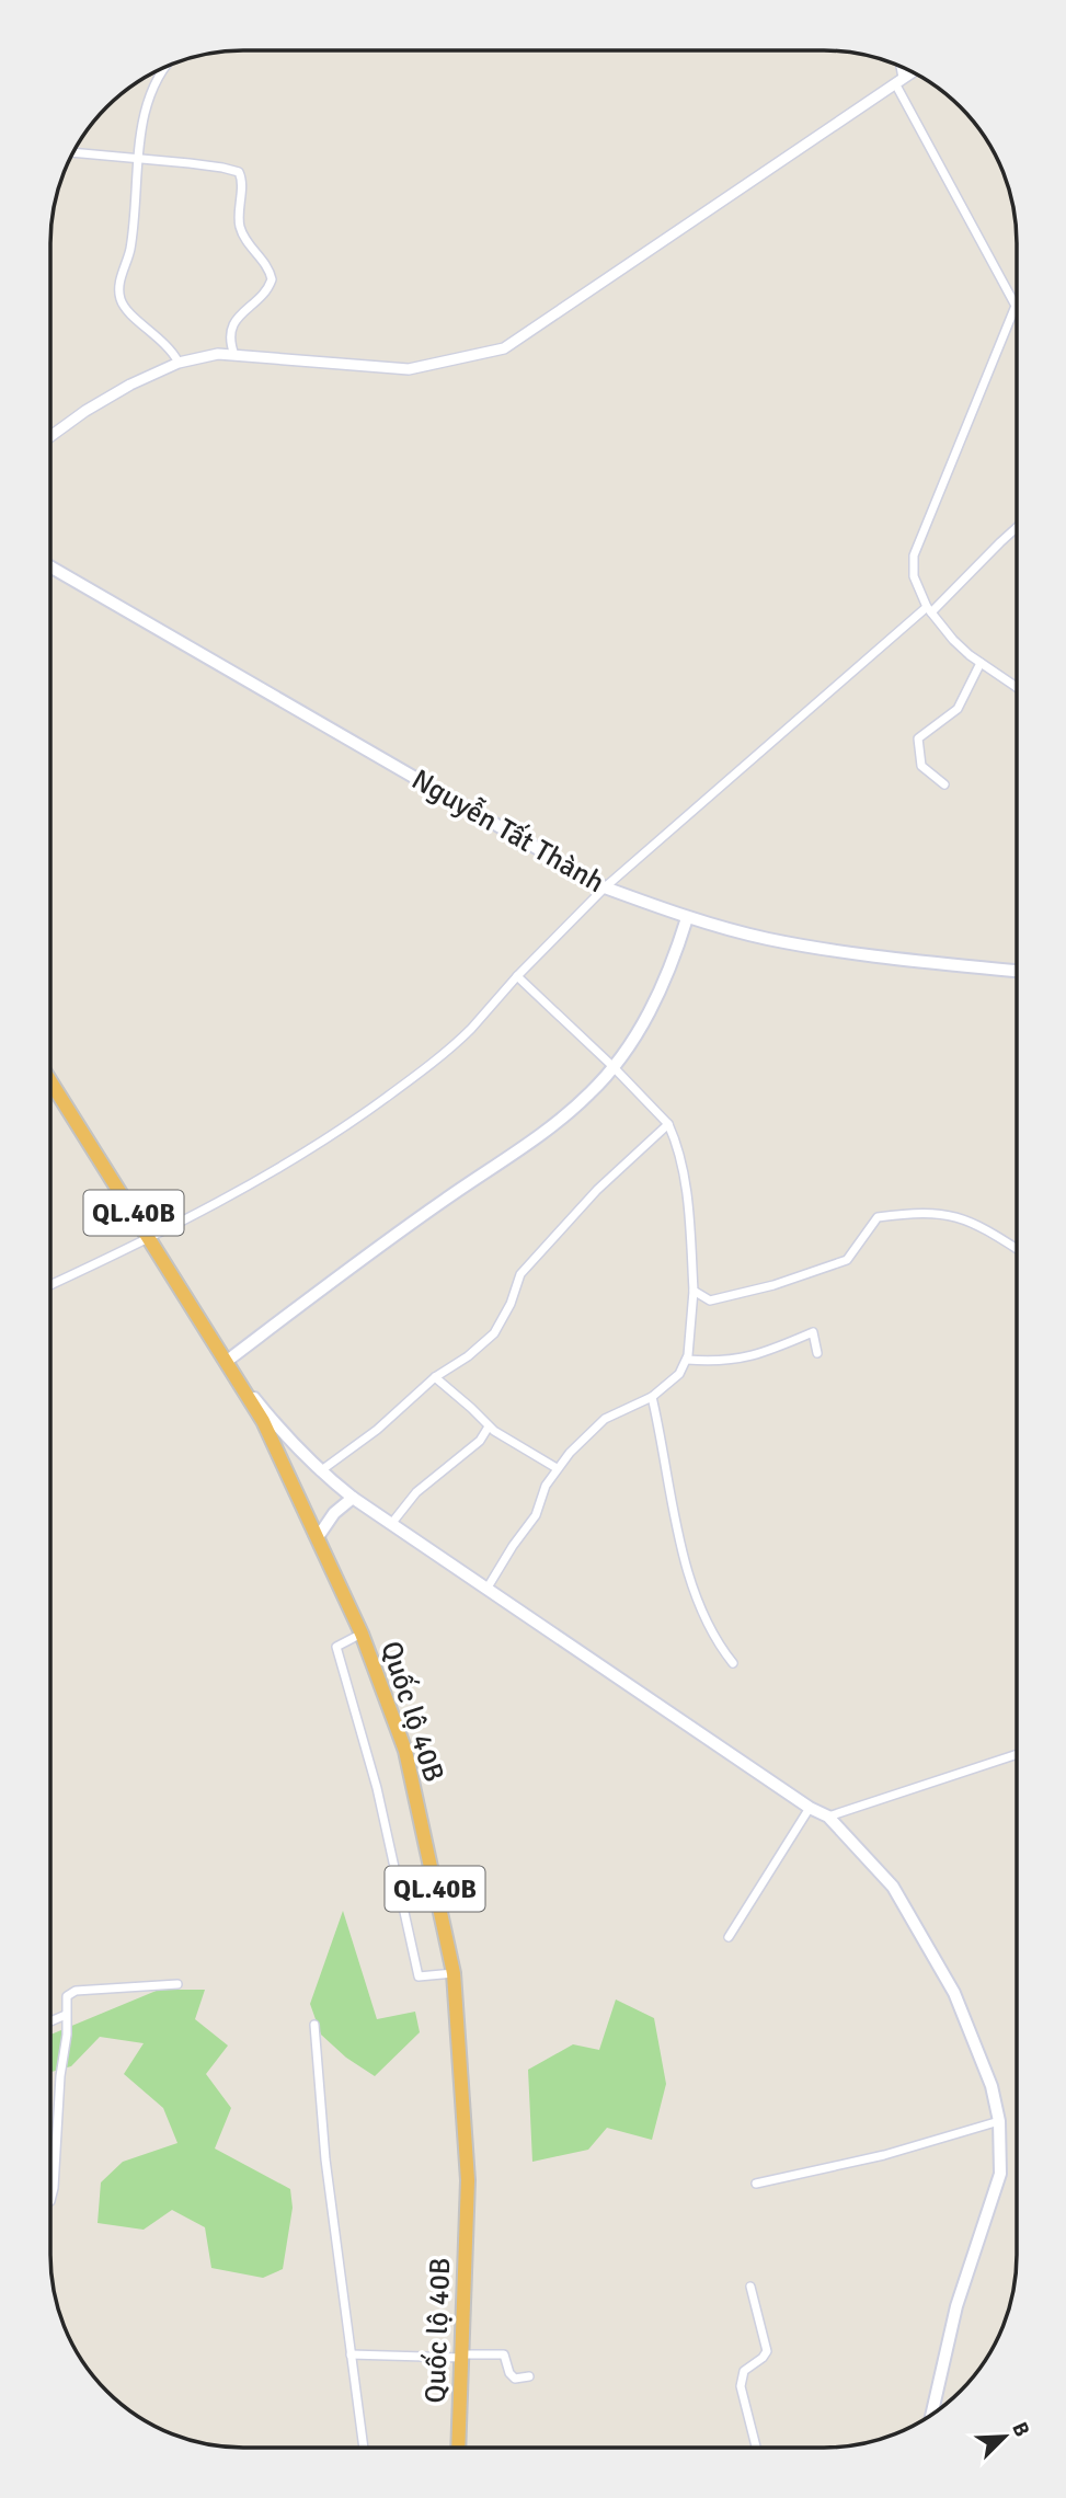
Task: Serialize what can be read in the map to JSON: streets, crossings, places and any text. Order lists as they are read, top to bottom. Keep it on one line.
{"streets":{"highway":["QL.40B","Quốc lộ 40B"],"main road":["Nguyễn Tất Thành"]},"north":"top right"}
